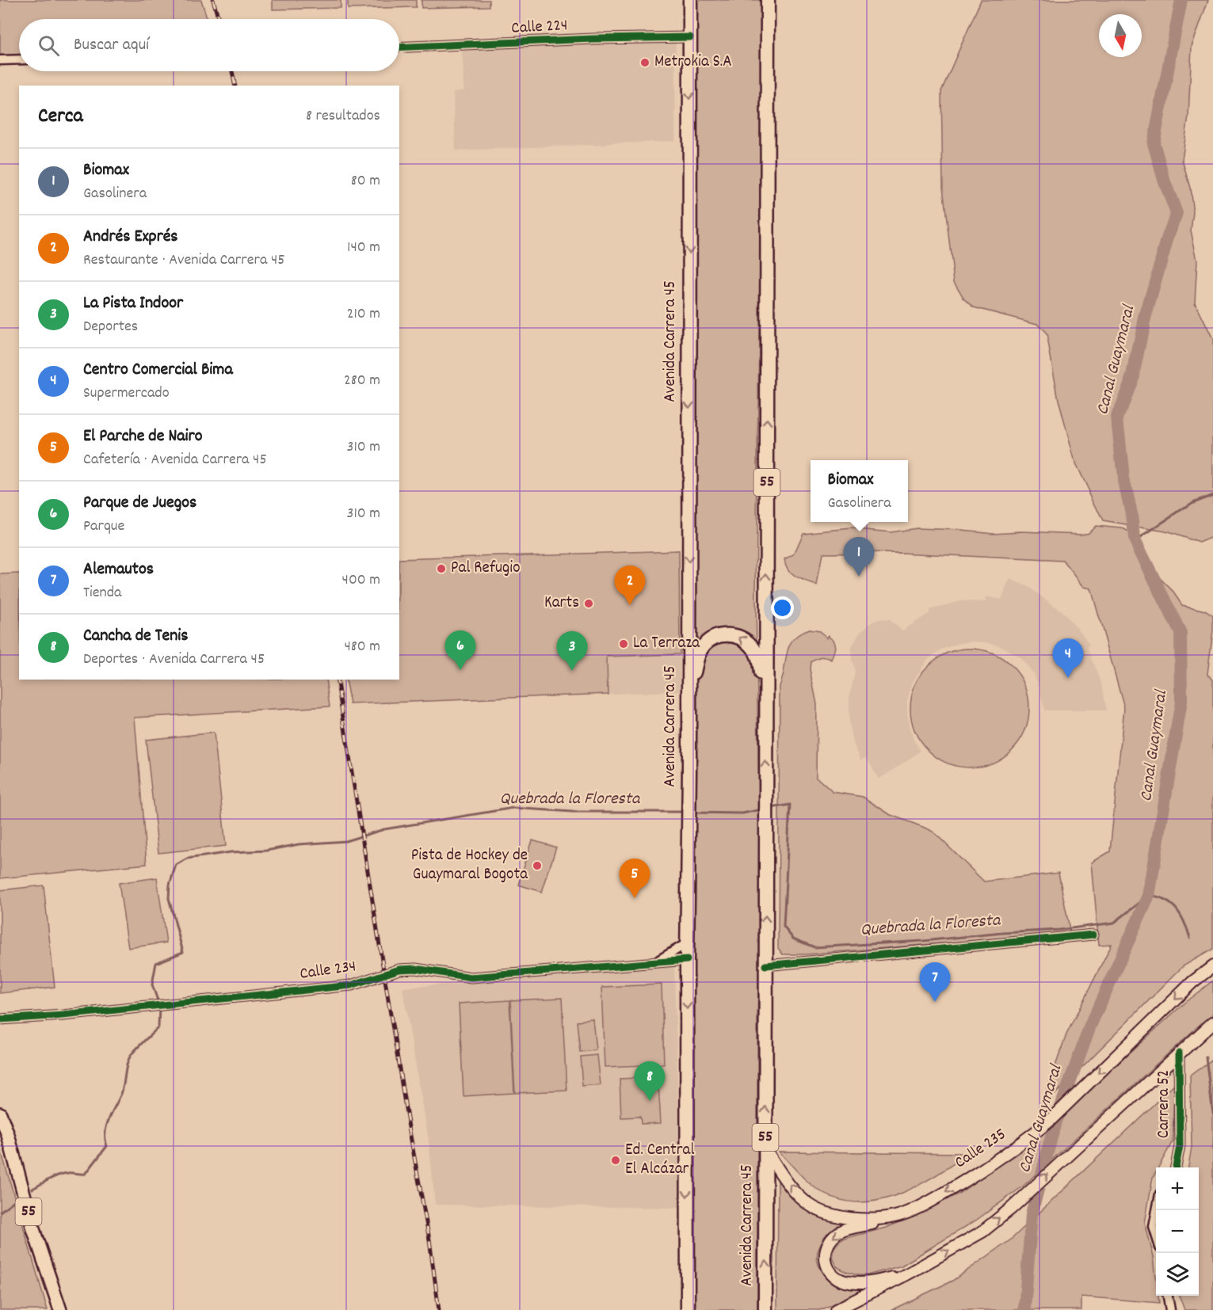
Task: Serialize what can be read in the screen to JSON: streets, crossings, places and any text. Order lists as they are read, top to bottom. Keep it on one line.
{"streets":{"highway":["Avenida Carrera 45","55"],"main road":["Calle 235"],"street":["Calle 224","Calle 234","Carrera 52"]},"crossings":[["Calle 224","Avenida Carrera 45"],["Avenida Carrera 45","Calle 234"],["Avenida Carrera 45","Calle 235"]],"water":["Canal Guaymaral","Quebrada la Floresta"],"places":["Metrokia S.A","Pal Refugio","Karts","La Terraza","Pista de Hockey de Guaymaral Bogota","Ed. Central El Alcázar"],"north":"bottom","page":{"search":"Buscar aquí","heading":["Cerca","8 resultados"],"list":[{"mark":"1","name":"Biomax","note":"Gasolinera","value":"80 m"},{"mark":"2","name":"Andrés Exprés","note":"Restaurante · Avenida Carrera 45","value":"140 m"},{"mark":"3","name":"La Pista Indoor","note":"Deportes","value":"210 m"},{"mark":"4","name":"Centro Comercial Bima","note":"Supermercado","value":"280 m"},{"mark":"5","name":"El Parche de Nairo","note":"Cafetería · Avenida Carrera 45","value":"310 m"},{"mark":"6","name":"Parque de Juegos","note":"Parque","value":"310 m"},{"mark":"7","name":"Alemautos","note":"Tienda","value":"400 m"},{"mark":"8","name":"Cancha de Tenis","note":"Deportes · Avenida Carrera 45","value":"480 m"}],"popup":["Biomax","Gasolinera"],"pins":["1","2","6","3","4","5","7","8"],"map_buttons":["+","−"]}}
